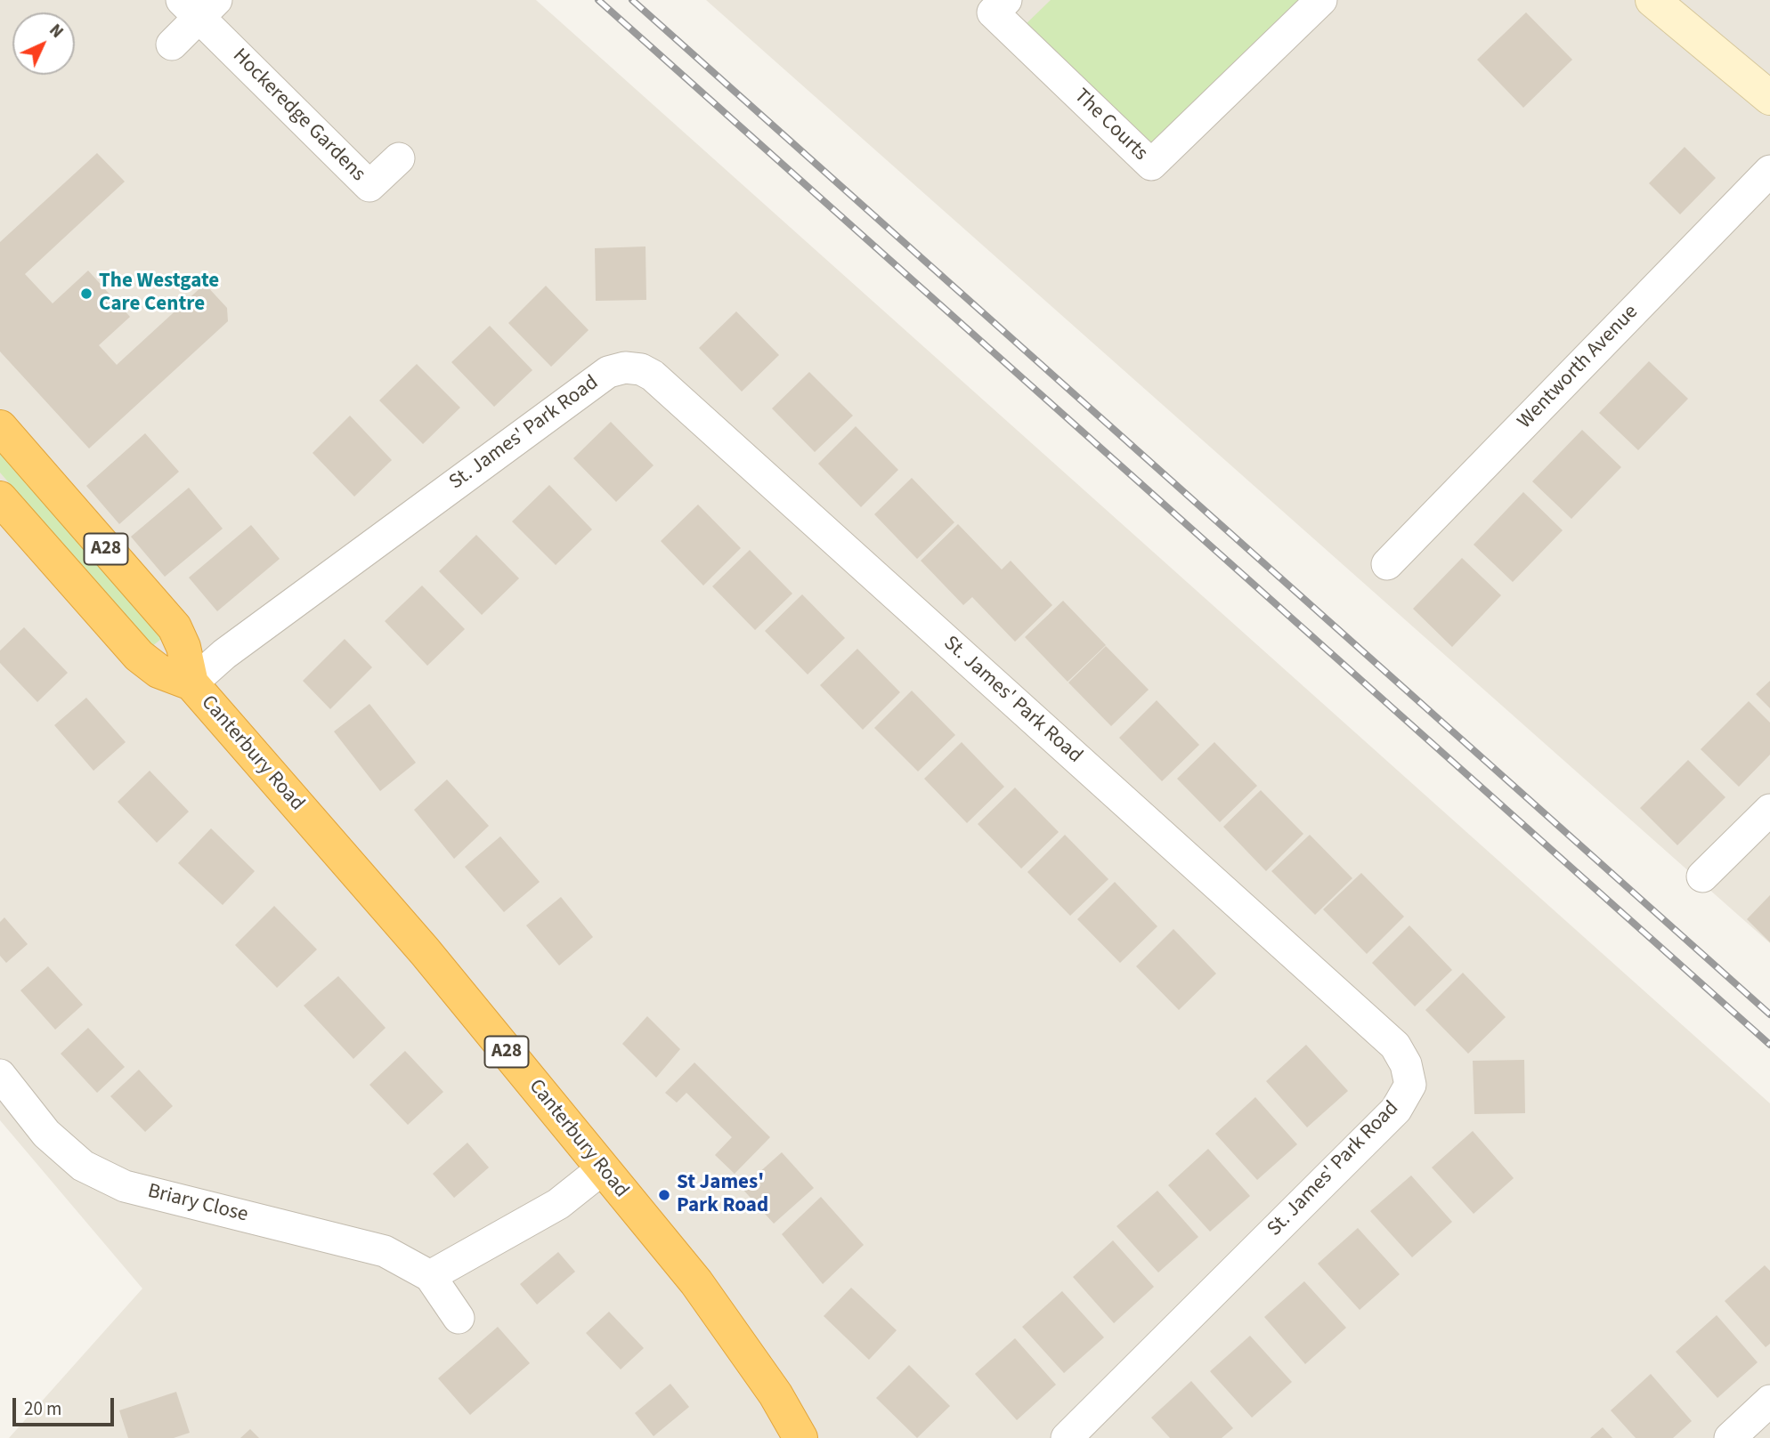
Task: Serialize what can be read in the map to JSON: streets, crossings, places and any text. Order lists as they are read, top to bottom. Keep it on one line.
{"streets":{"highway":["A28","Canterbury Road"],"street":["Hockeredge Gardens","The Courts","Wentworth Avenue","St. James' Park Road","Briary Close"]},"crossings":[["St. James' Park Road","Canterbury Road"]],"places":["The Westgate Care Centre","St James' Park Road"],"scale_bar":"20 m","north":"top right"}
